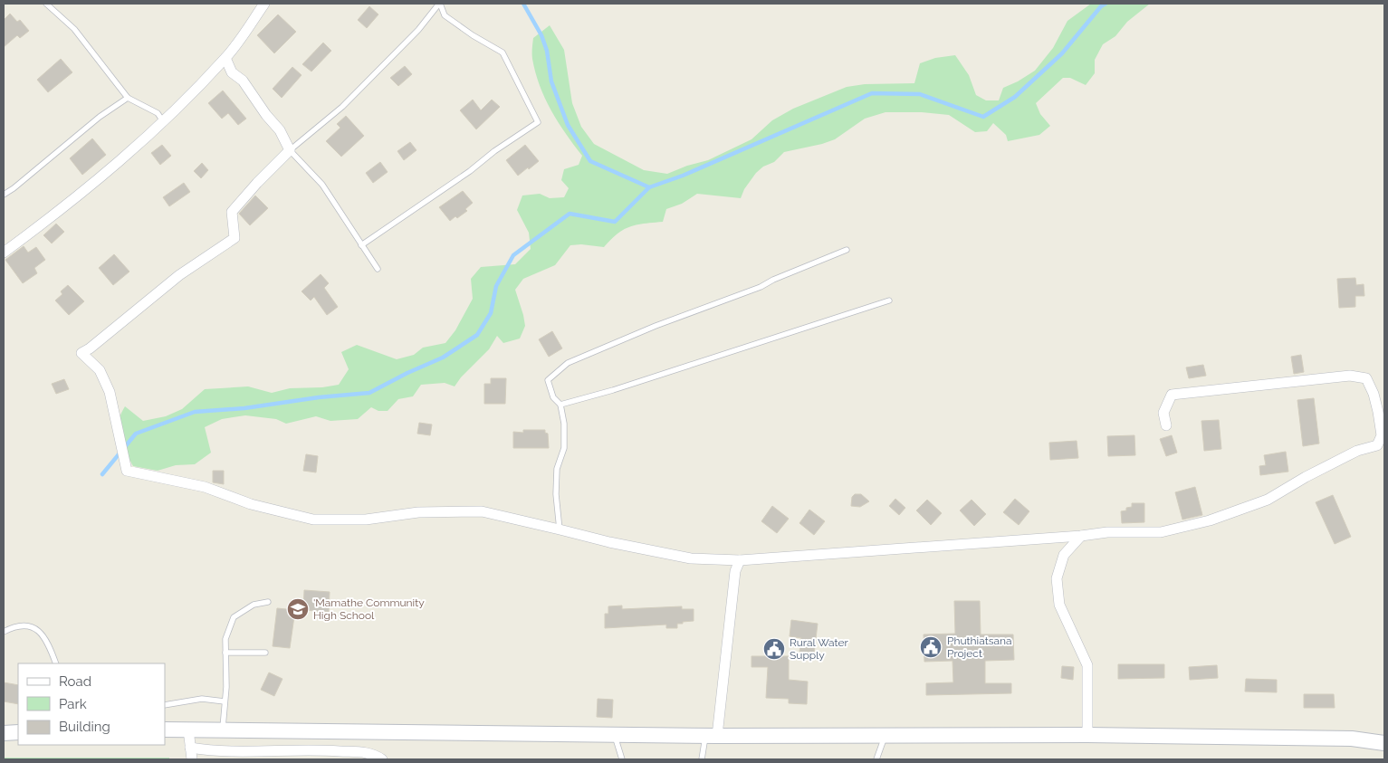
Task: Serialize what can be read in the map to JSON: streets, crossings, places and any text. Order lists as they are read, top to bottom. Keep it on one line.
{"places":{"school or university":["'Mamathe Community High School"],"public building":["Phuthiatsana Project","Rural Water Supply"]},"legend":["Road","Park","Building"]}
